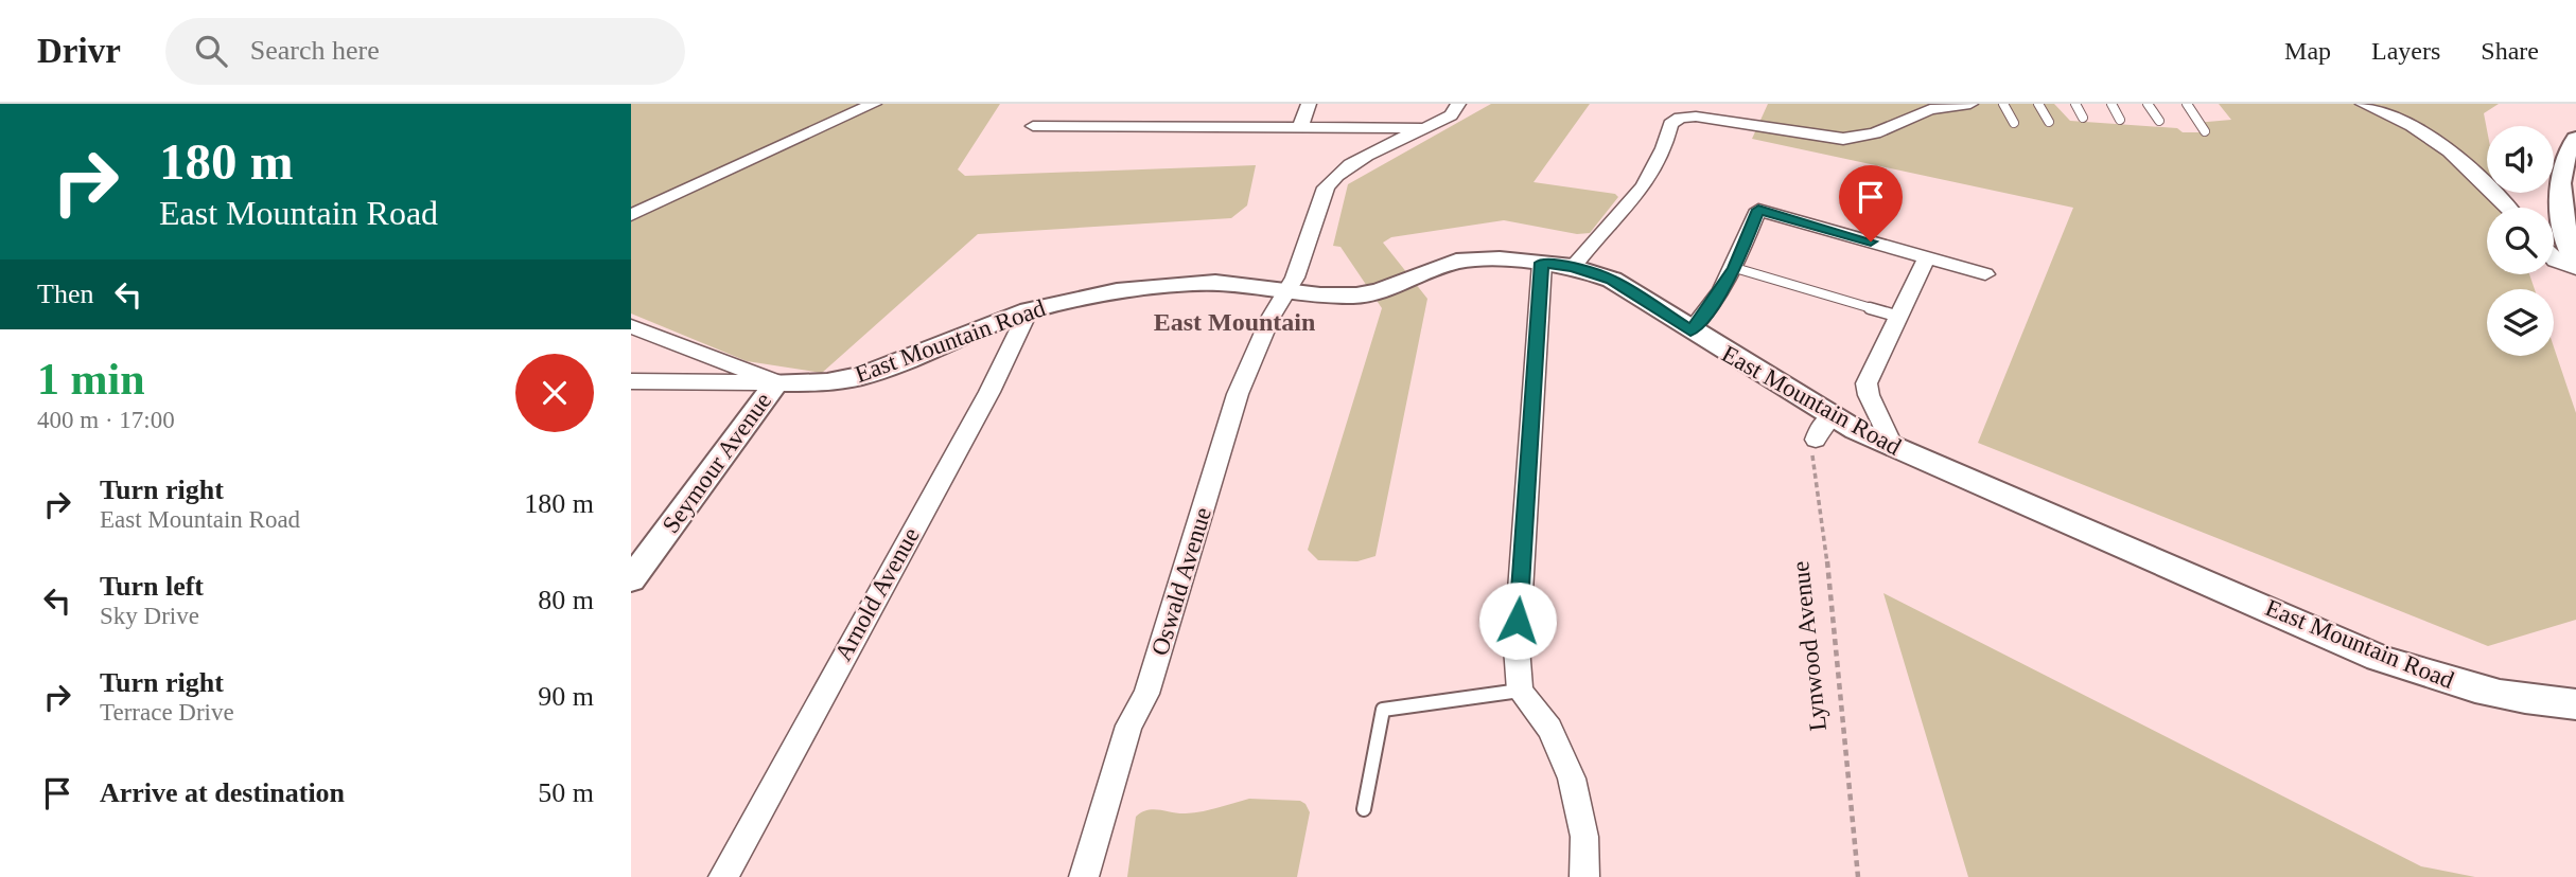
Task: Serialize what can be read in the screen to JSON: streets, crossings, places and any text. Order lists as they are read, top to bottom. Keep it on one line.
{"streets":{"street":["East Mountain Road","Seymour Avenue","Oswald Avenue","Arnold Avenue"],"path":["Lynwood Avenue"]},"crossings":[["East Mountain Road","Seymour Avenue"],["East Mountain Road","Oswald Avenue"],["East Mountain Road","Arnold Avenue"]],"districts":["East Mountain"],"page":{"header":"Drivr","search":"Search here","nav":["Map","Layers","Share"],"turn":["180 m","East Mountain Road"],"then":"Then","heading":["1 min","400 m · 17:00"],"list":[{"name":"Turn right","note":"East Mountain Road","value":"180 m"},{"name":"Turn left","note":"Sky Drive","value":"80 m"},{"name":"Turn right","note":"Terrace Drive","value":"90 m"},{"name":"Arrive at destination","value":"50 m"}]}}
